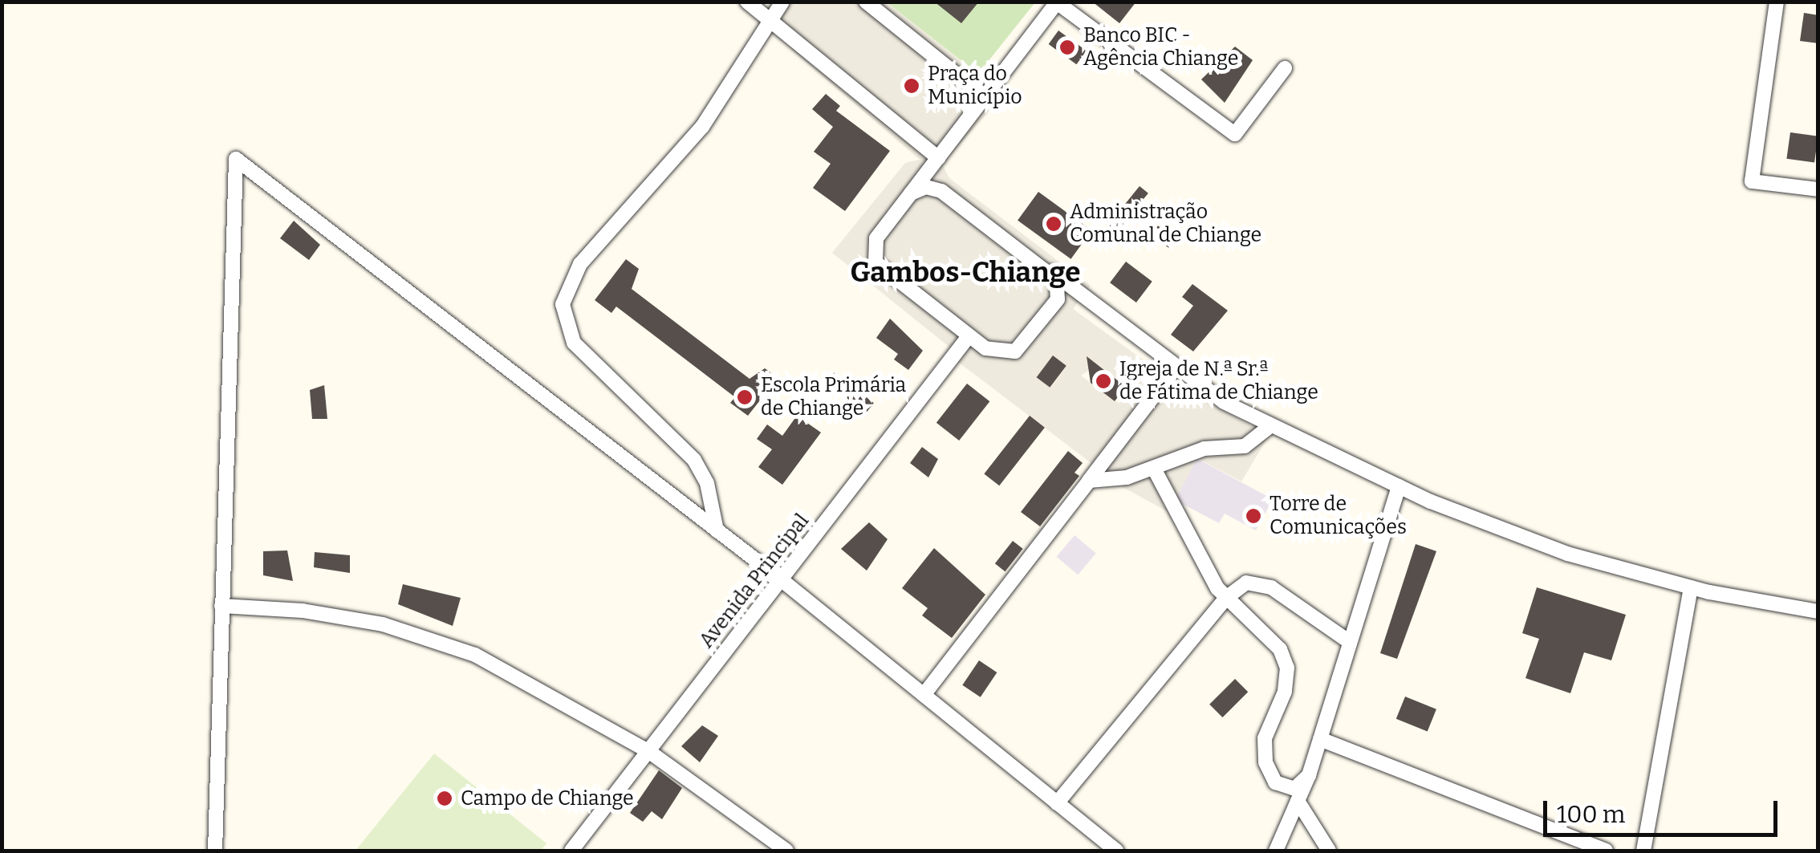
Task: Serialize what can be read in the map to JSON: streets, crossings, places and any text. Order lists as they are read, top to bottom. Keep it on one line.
{"streets":{"street":["Avenida Principal"]},"districts":["Gambos-Chiange"],"places":["Banco BIC - Agência Chiange","Praça do Município","Administração Comunal de Chiange","Igreja de N.ª Sr.ª de Fátima de Chiange","Escola Primária de Chiange","Torre de Comunicações","Campo de Chiange"],"scale_bar":"100 m"}
